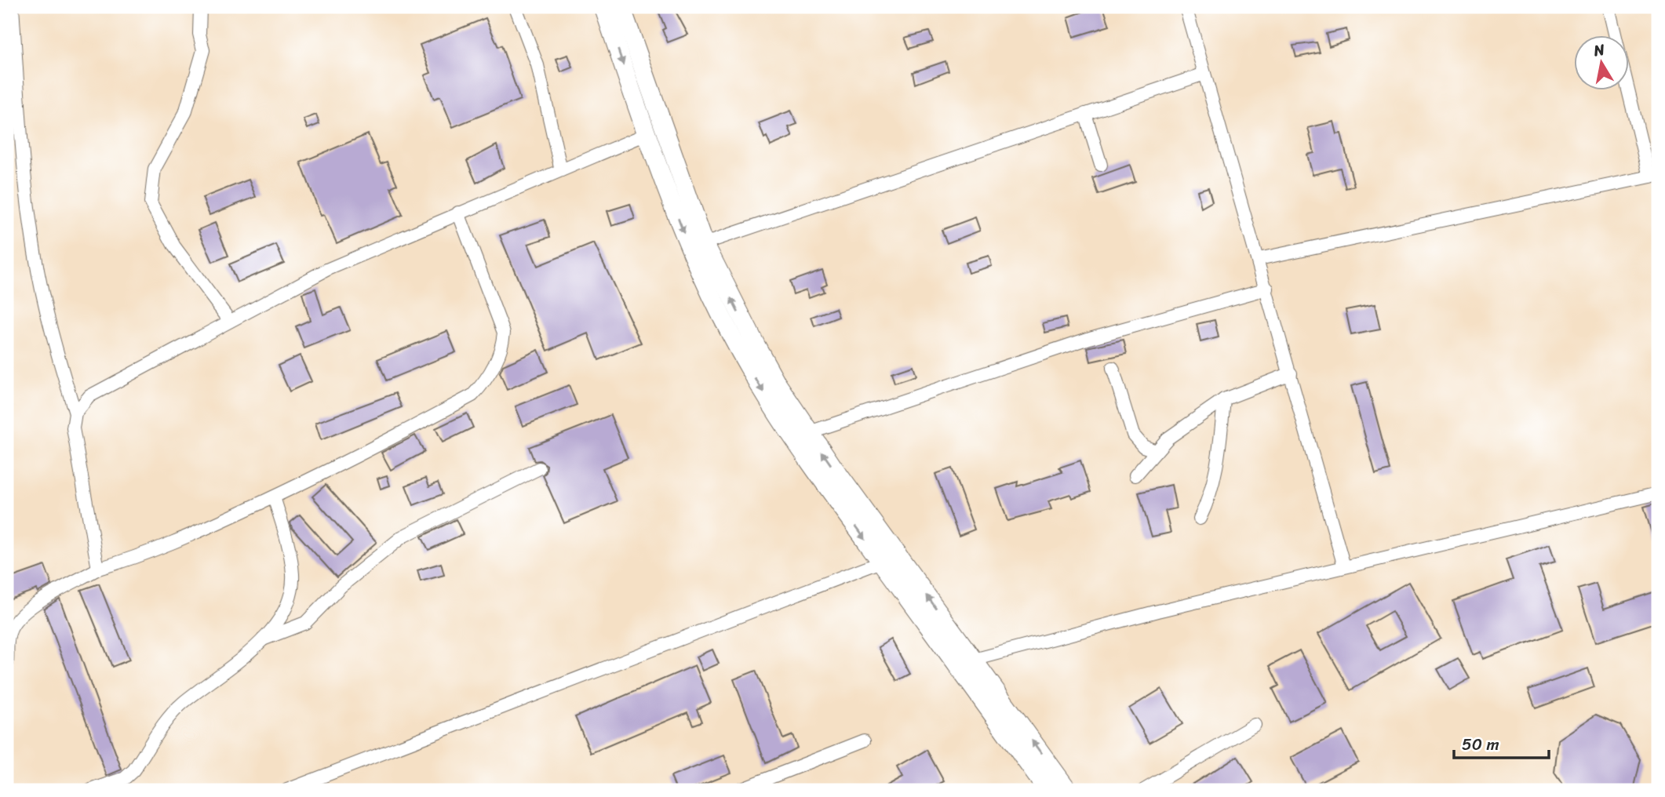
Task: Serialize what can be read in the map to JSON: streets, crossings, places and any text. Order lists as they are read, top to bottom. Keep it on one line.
{"scale_bar":"50 m","north":"top"}
